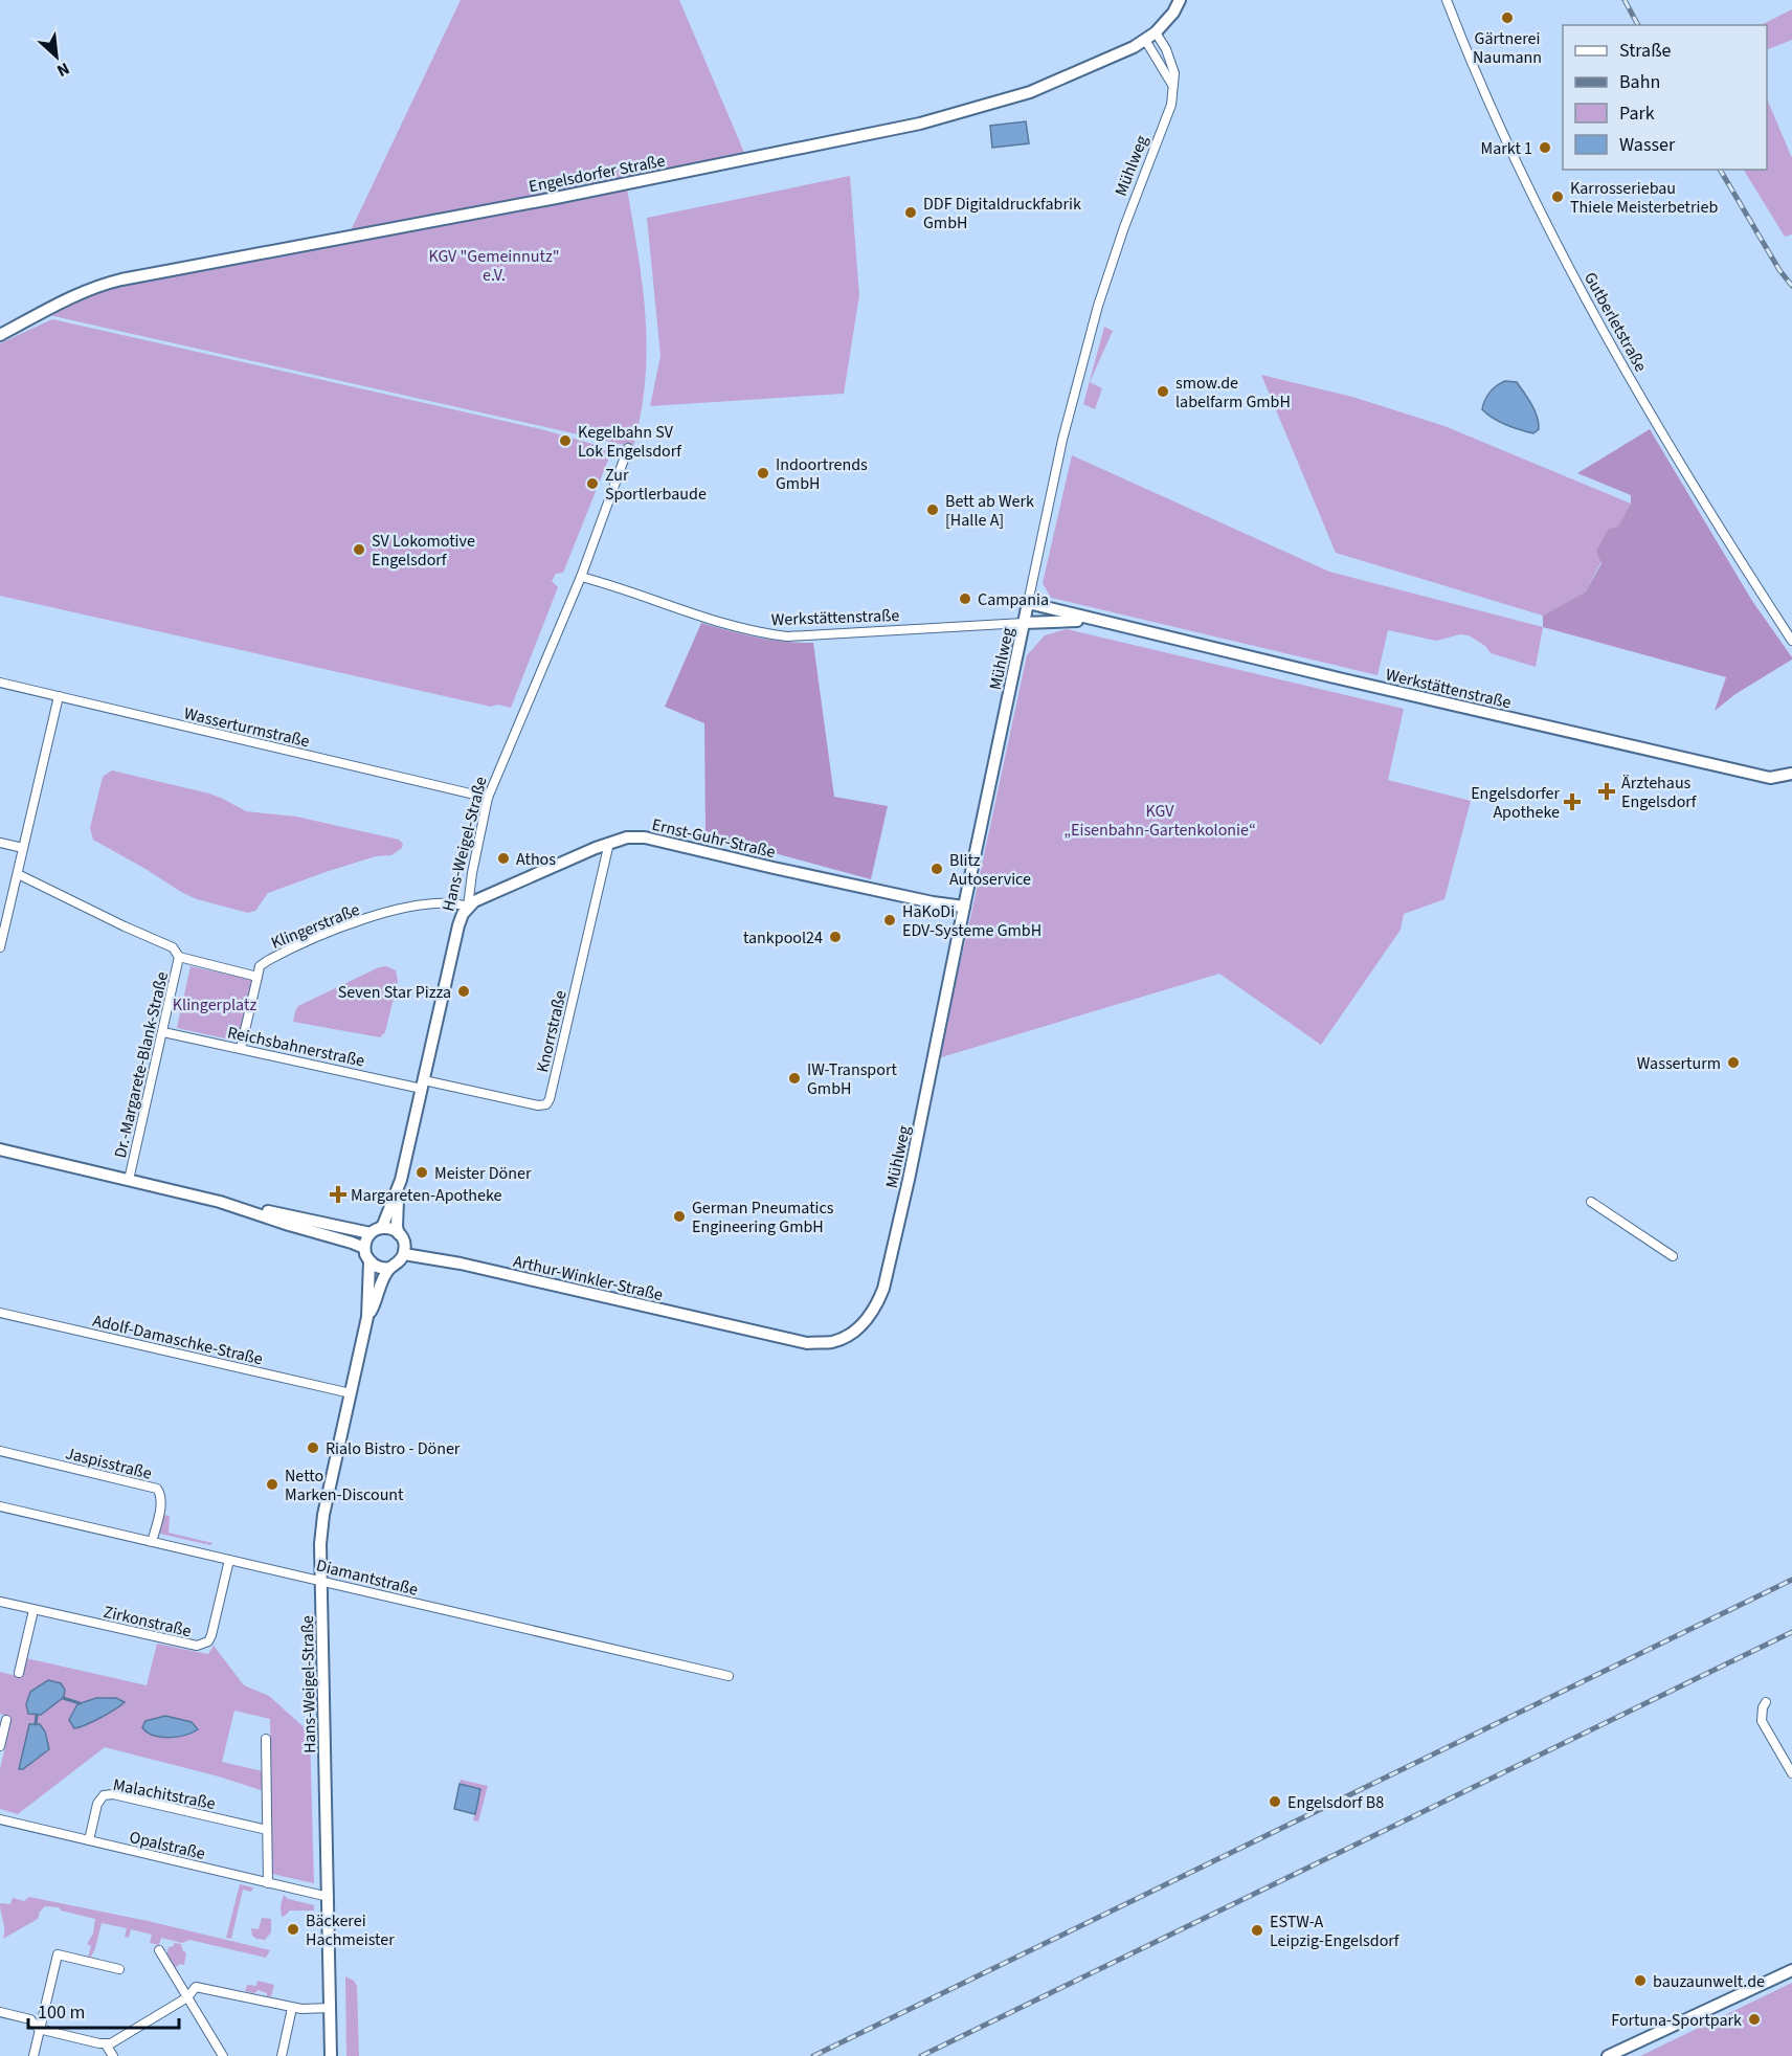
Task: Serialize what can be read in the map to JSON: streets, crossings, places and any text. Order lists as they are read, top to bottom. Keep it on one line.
{"streets":{"street":["Mühlweg","Engelsdorfer Straße","Gutberletstraße","Werkstättenstraße","Wasserturmstraße","Ernst-Guhr-Straße","Hans-Weigel-Straße","Klingerstraße","Knorrstraße","Reichsbahnerstraße","Dr.-Margarete-Blank-Straße","Arthur-Winkler-Straße","Adolf-Damaschke-Straße","Jaspisstraße","Diamantstraße","Zirkonstraße","Malachitstraße","Opalstraße"]},"crossings":[["Mühlweg","Engelsdorfer Straße"],["Mühlweg","Werkstättenstraße"],["Mühlweg","Ernst-Guhr-Straße"],["Mühlweg","Arthur-Winkler-Straße"],["Werkstättenstraße","Hans-Weigel-Straße"],["Wasserturmstraße","Hans-Weigel-Straße"],["Ernst-Guhr-Straße","Hans-Weigel-Straße"],["Ernst-Guhr-Straße","Klingerstraße"],["Ernst-Guhr-Straße","Knorrstraße"],["Hans-Weigel-Straße","Klingerstraße"],["Hans-Weigel-Straße","Knorrstraße"],["Hans-Weigel-Straße","Reichsbahnerstraße"],["Hans-Weigel-Straße","Arthur-Winkler-Straße"],["Hans-Weigel-Straße","Adolf-Damaschke-Straße"],["Hans-Weigel-Straße","Diamantstraße"],["Hans-Weigel-Straße","Opalstraße"],["Knorrstraße","Reichsbahnerstraße"],["Reichsbahnerstraße","Dr.-Margarete-Blank-Straße"],["Jaspisstraße","Diamantstraße"],["Diamantstraße","Zirkonstraße"],["Malachitstraße","Opalstraße"]],"parks":["KGV \"Gemeinnutz\" e.V.","KGV „Eisenbahn-Gartenkolonie“","Klingerplatz"],"places":{"other":["Gärtnerei Naumann","Markt 1","Karrosseriebau Thiele Meisterbetrieb","DDF Digitaldruckfabrik GmbH","smow.de labelfarm GmbH","Kegelbahn SV Lok Engelsdorf","Indoortrends GmbH","Zur Sportlerbaude","Bett ab Werk [Halle A]","SV Lokomotive Engelsdorf","Campania","Athos","Blitz Autoservice","HaKoDi EDV-Systeme GmbH","tankpool24","Seven Star Pizza","Wasserturm","IW-Transport GmbH","Meister Döner","German Pneumatics Engineering GmbH","Rialo Bistro - Döner","Netto Marken-Discount","Engelsdorf B8","Bäckerei Hachmeister","ESTW-A Leipzig-Engelsdorf","bauzaunwelt.de","Fortuna-Sportpark"],"health":["Ärztehaus Engelsdorf","Engelsdorfer Apotheke","Margareten-Apotheke"]},"legend":["Straße","Bahn","Park","Wasser"],"scale_bar":"100 m","north":"bottom right"}
